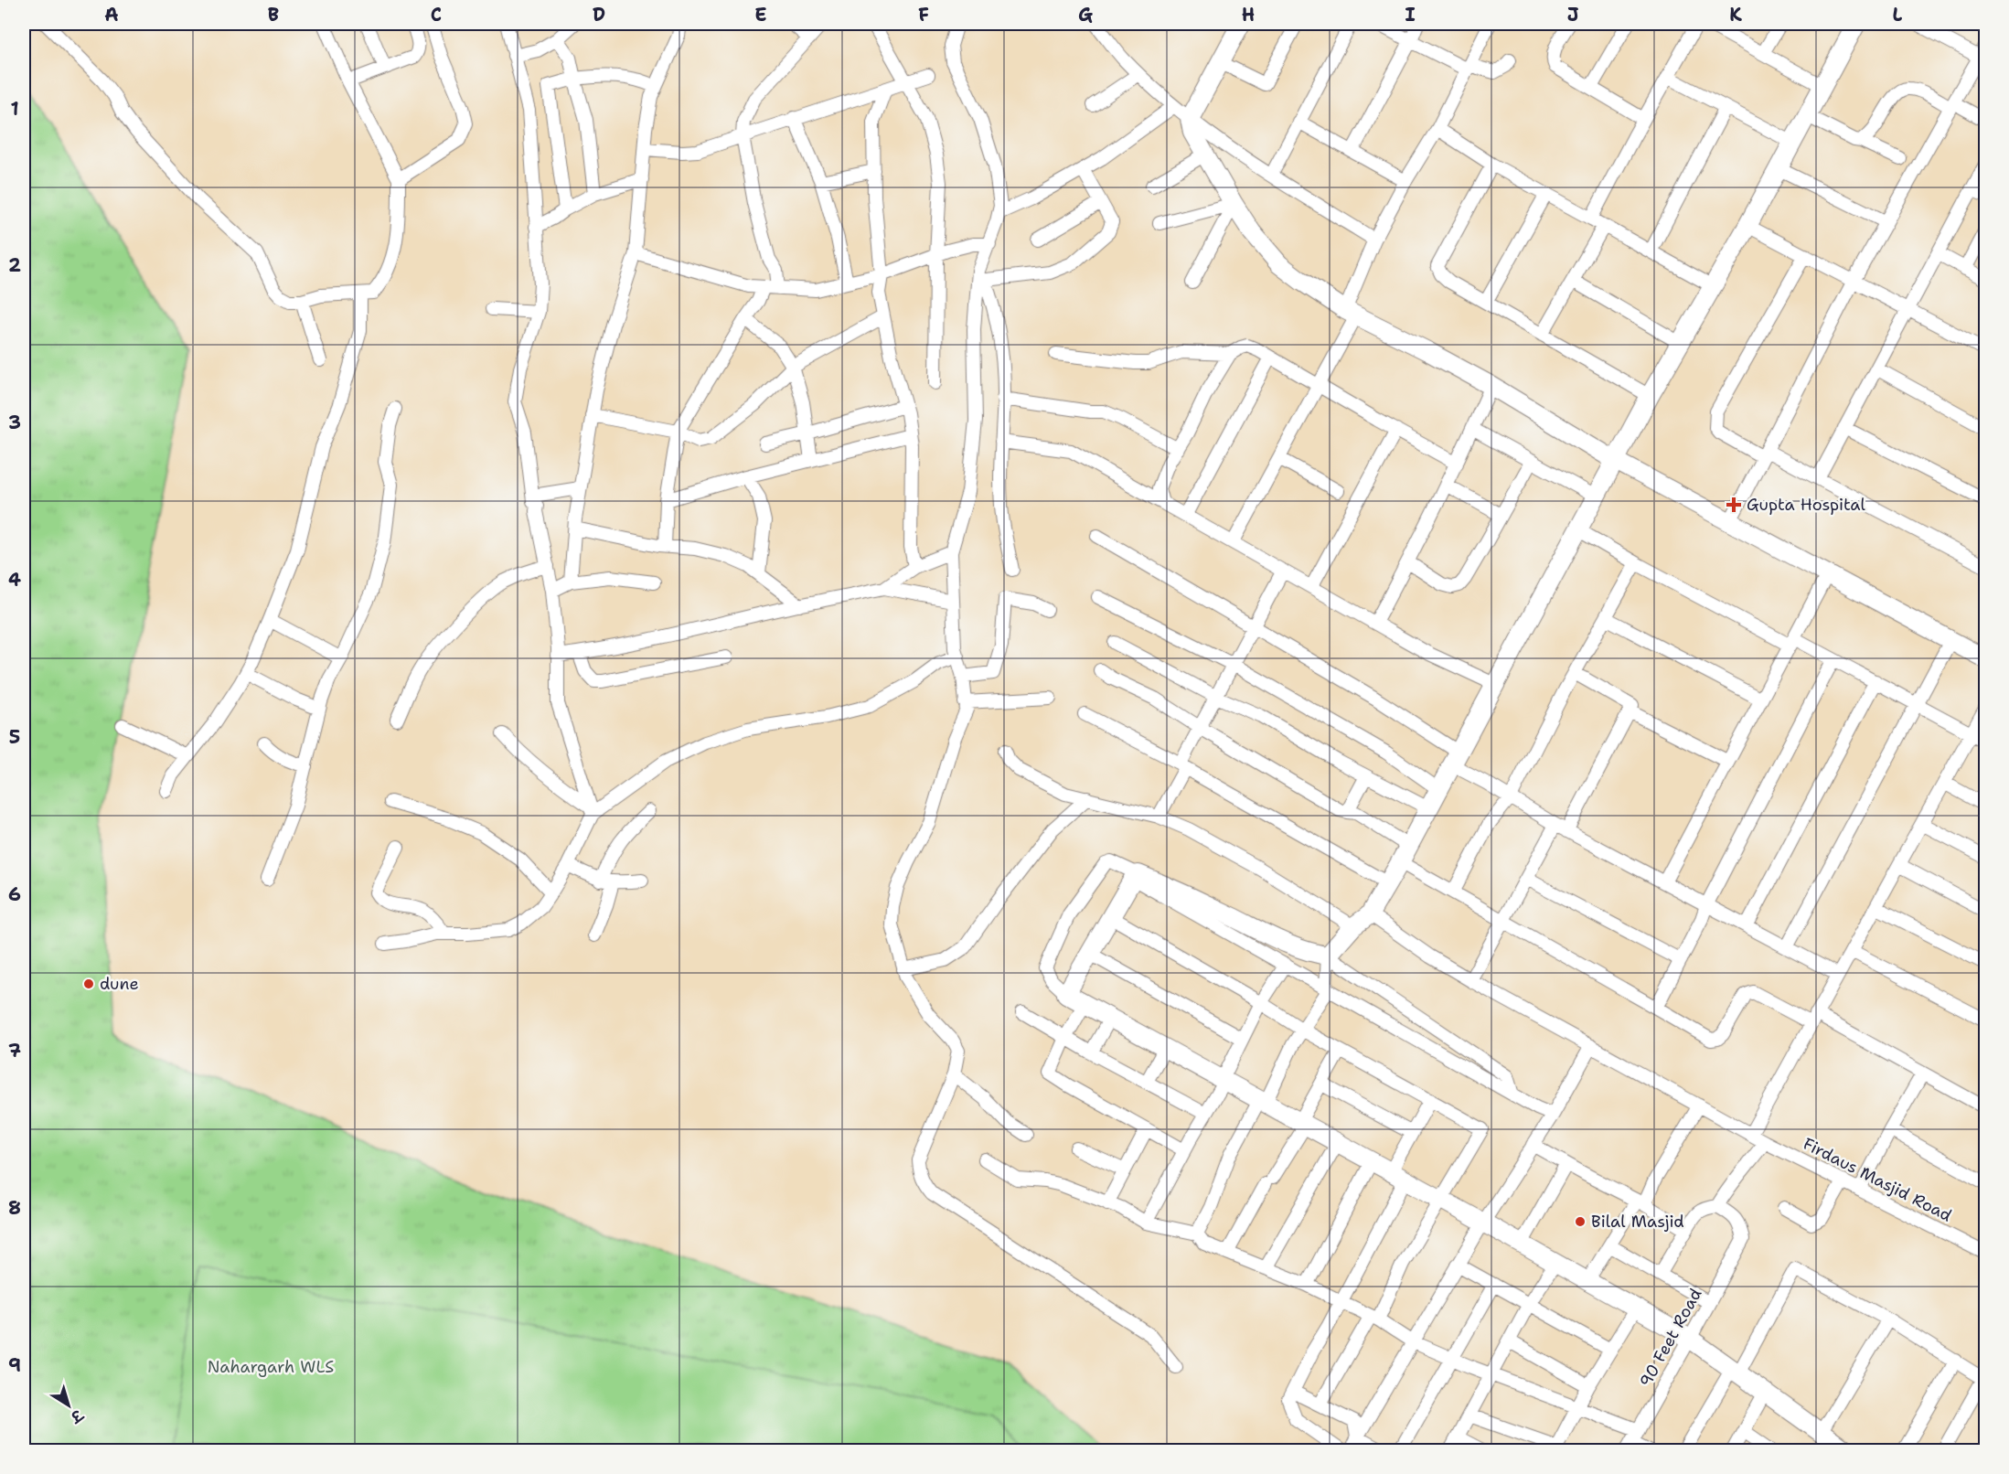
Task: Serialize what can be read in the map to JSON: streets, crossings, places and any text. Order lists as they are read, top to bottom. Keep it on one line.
{"streets":{"street":["Firdaus Masjid Road","90 Feet Road"]},"parks":["Nahargarh WLS"],"places":{"health":["Gupta Hospital"],"other":["dune","Bilal Masjid"]},"north":"bottom right","grid":{"columns":["A","B","C","D","E","F","G","H","I","J","K","L"],"rows":["1","2","3","4","5","6","7","8","9"]}}
